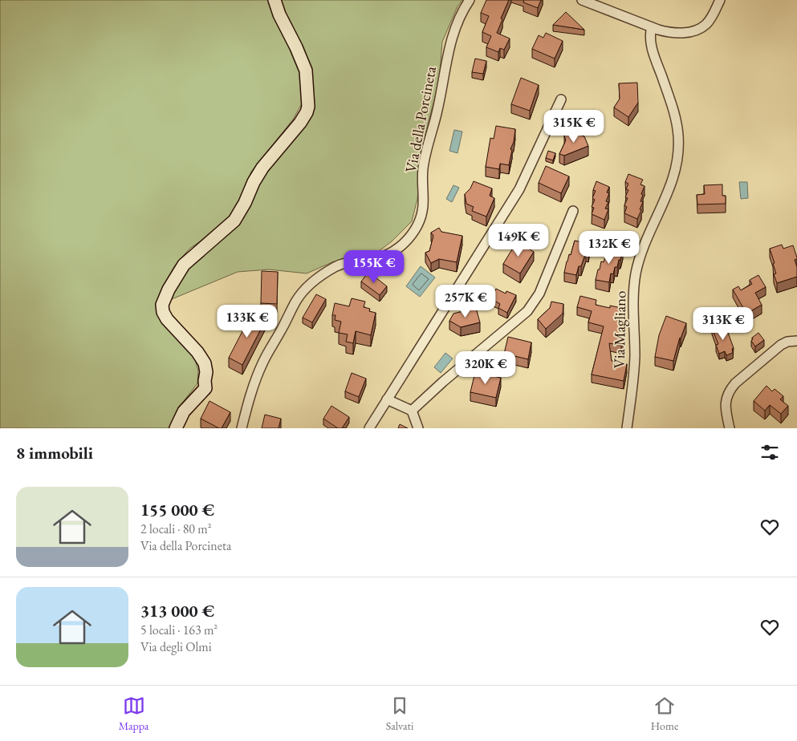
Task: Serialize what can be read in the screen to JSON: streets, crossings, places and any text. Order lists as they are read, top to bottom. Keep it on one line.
{"streets":{"street":["Via della Porcineta","Via Magliano"]},"page":{"price":["315K €","149K €","132K €","155K €","257K €","133K €","313K €","320K €"],"heading":"8 immobili","list":[{"name":"155 000 €","note":"2 locali · 80 m² · Via della Porcineta"},{"name":"313 000 €","note":"5 locali · 163 m² · Via degli Olmi"}],"tabs":["Mappa","Salvati","Home"]}}
